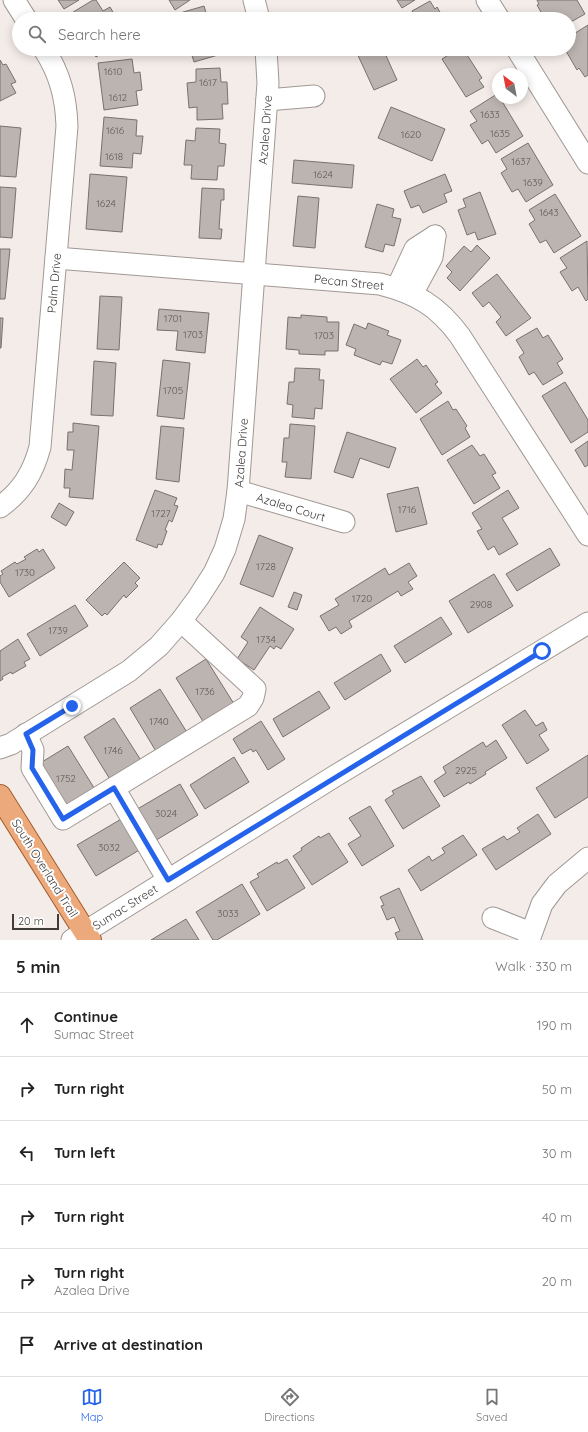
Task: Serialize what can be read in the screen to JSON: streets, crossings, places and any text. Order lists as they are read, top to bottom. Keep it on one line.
{"streets":{"main road":["South Overland Trail"],"street":["Azalea Drive","Pecan Street","Palm Drive","Azalea Court","Sumac Street"]},"crossings":[["Azalea Drive","Pecan Street"],["Azalea Drive","Azalea Court"],["Pecan Street","Palm Drive"],["South Overland Trail","Sumac Street"]],"house_numbers":["1610","1617","1612","1633","1616","1635","1620","1618","1637","1624","1639","1624","1643","1701","1703","1703","1705","1716","1727","1728","1730","1720","2908","1739","1734","1736","1740","1746","2925","1752","3024","3032","3033"],"scale_bar":"20 m","north":"top left","page":{"search":"Search here","scale":"20 m","heading":["5 min","Walk · 330 m"],"list":[["Continue","Sumac Street","190 m"],["Turn right","50 m"],["Turn left","30 m"],["Turn right","40 m"],["Turn right","Azalea Drive","20 m"],"Arrive at destination"],"nav":["Map","Directions","Saved"]}}
